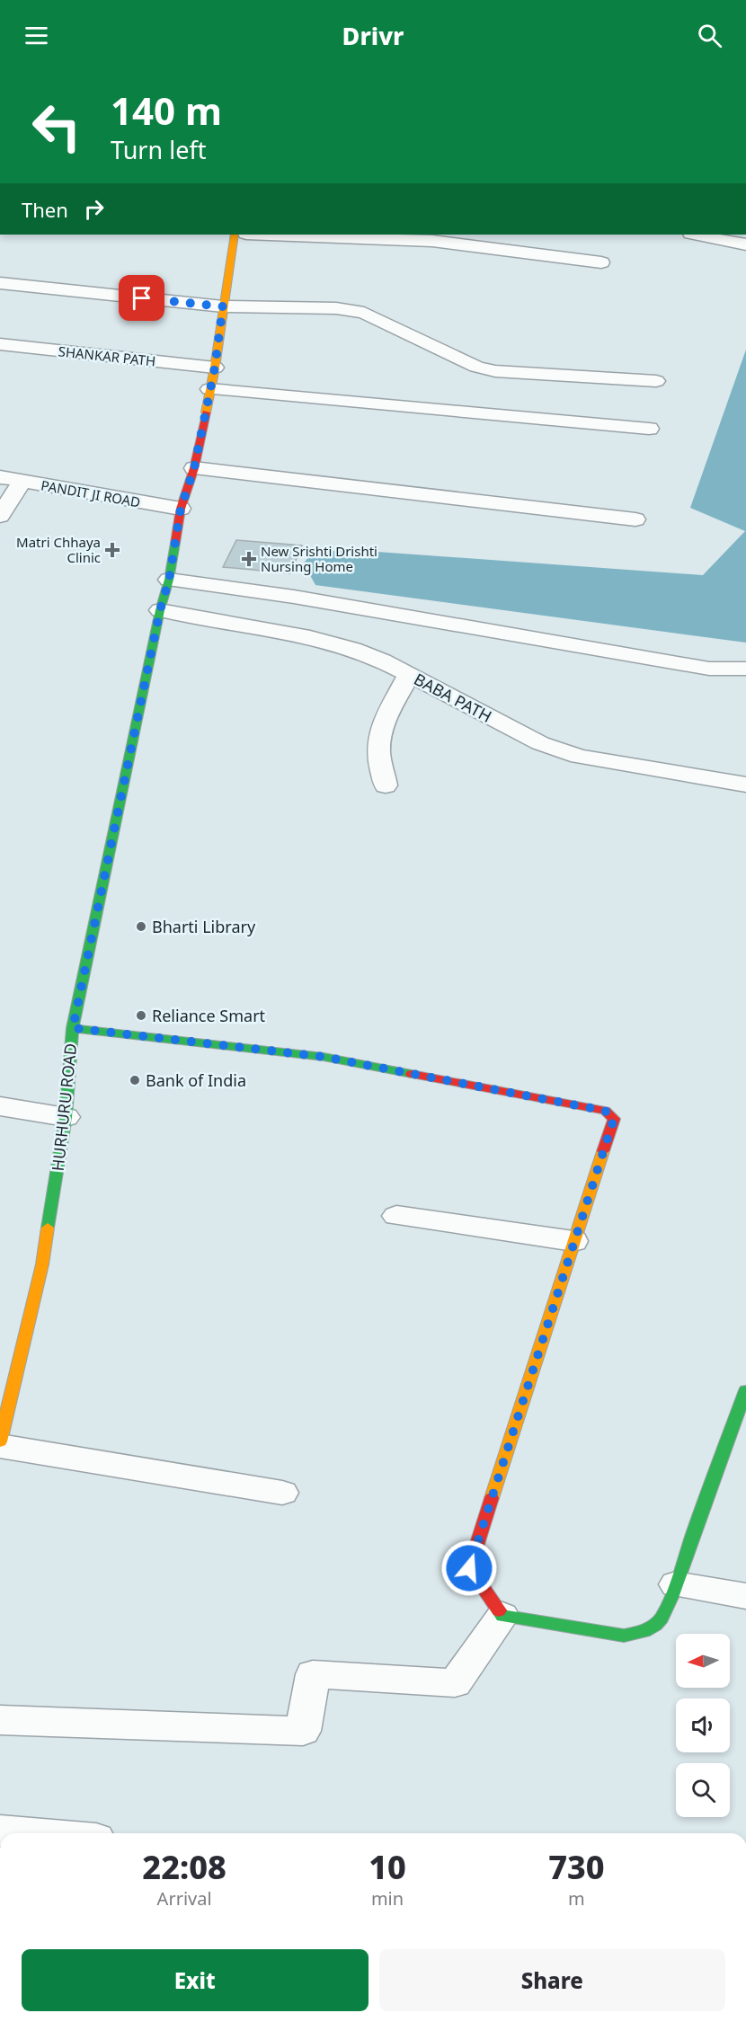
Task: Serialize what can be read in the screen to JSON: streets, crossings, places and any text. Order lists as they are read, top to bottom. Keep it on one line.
{"streets":{"street":["SHANKAR PATH","PANDIT JI ROAD","BABA PATH","HURHURU ROAD"]},"crossings":[["SHANKAR PATH","HURHURU ROAD"],["PANDIT JI ROAD","HURHURU ROAD"],["BABA PATH","HURHURU ROAD"]],"places":{"health":["Matri Chhaya Clinic","New Srishti Drishti Nursing Home"],"other":["Bharti Library","Reliance Smart","Bank of India"]},"north":"left","page":{"header":"Drivr","turn":["140 m","Turn left"],"then":"Then","eta":["22:08","Arrival","10","min","730","m"],"buttons":["Exit","Share"]}}
